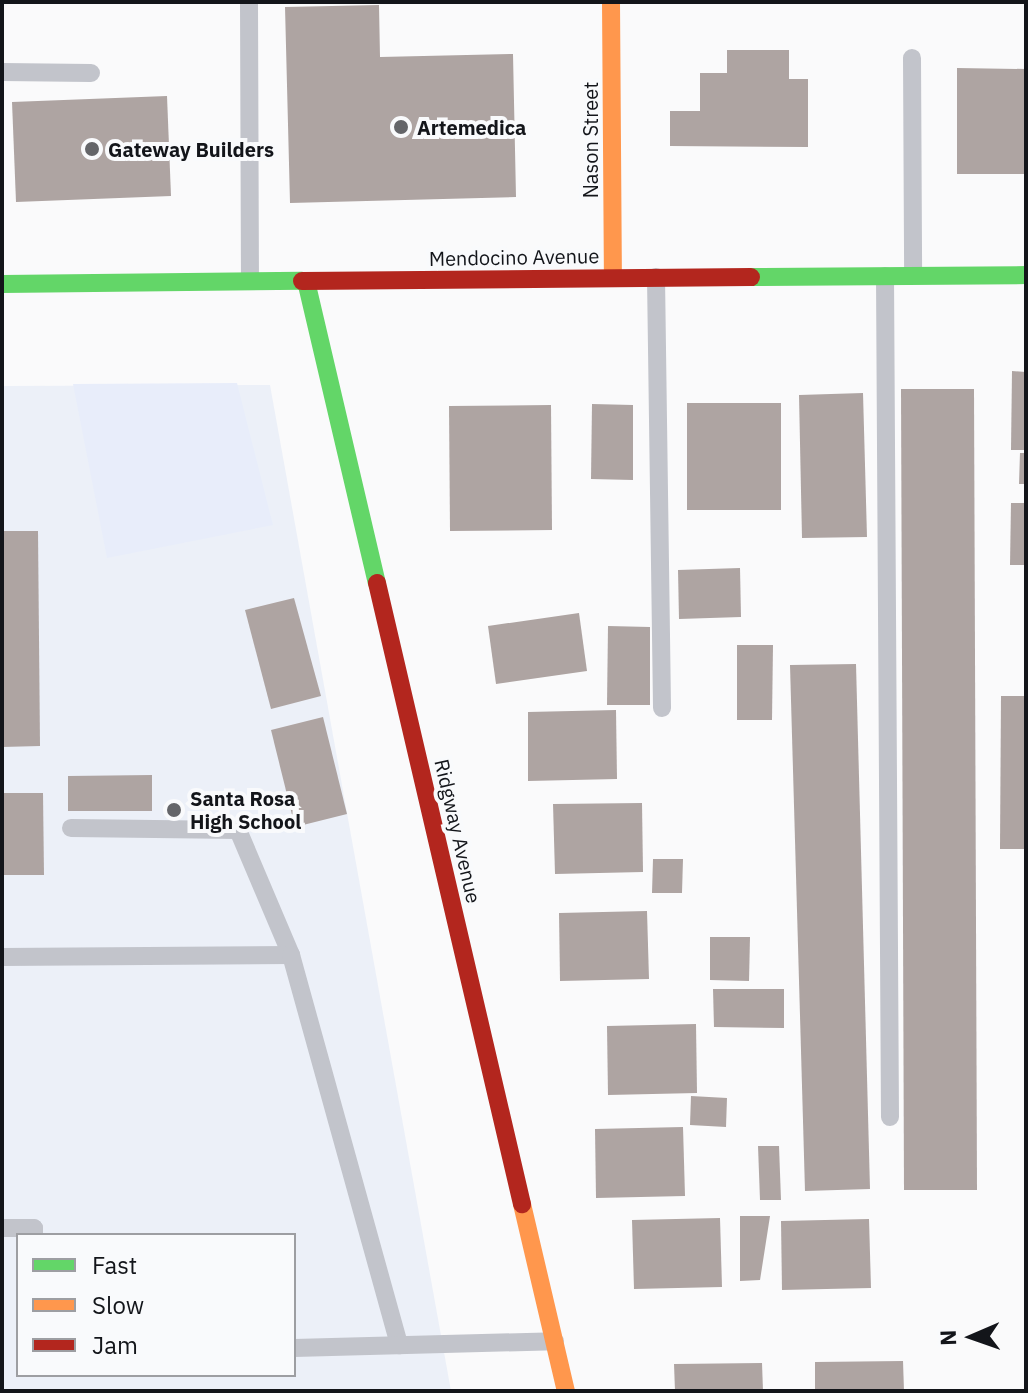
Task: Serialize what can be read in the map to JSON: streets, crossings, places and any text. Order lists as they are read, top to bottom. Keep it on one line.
{"streets":{"street":["Nason Street","Mendocino Avenue","Ridgway Avenue"]},"crossings":[["Nason Street","Mendocino Avenue"],["Mendocino Avenue","Ridgway Avenue"]],"places":["Artemedica","Gateway Builders","Santa Rosa High School"],"legend":["Fast","Slow","Jam"],"north":"left"}
